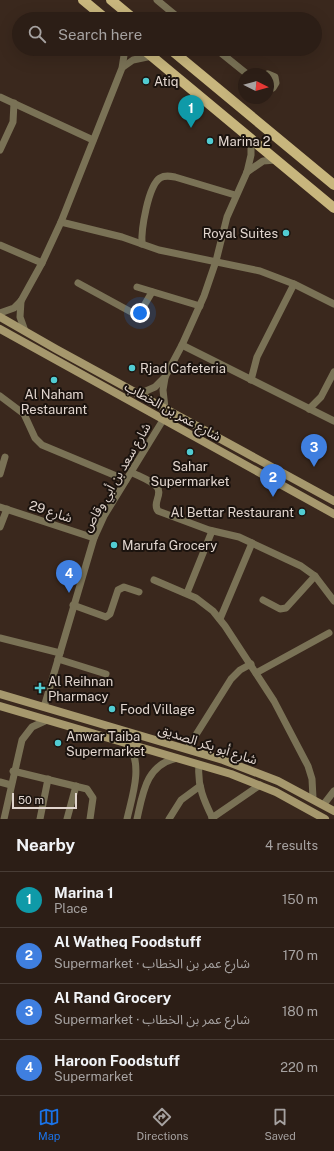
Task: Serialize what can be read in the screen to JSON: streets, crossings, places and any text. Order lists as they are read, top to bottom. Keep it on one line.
{"streets":{"street":["شارع عمر بن الخطاب","شارع سعد بن أبي وقاص","شارع 29","شارع أبو بكر الصديق"]},"crossings":[["شارع عمر بن الخطاب","شارع سعد بن أبي وقاص"],["شارع سعد بن أبي وقاص","شارع 29"],["شارع سعد بن أبي وقاص","شارع أبو بكر الصديق"]],"places":{"other":["Atiq","Marina 2","Royal Suites","Rjad Cafeteria","Al Naham Restaurant","Sahar Supermarket","Al Bettar Restaurant","Marufa Grocery","Food Village","Anwar Taiba Supermarket"],"health":["Al Reihnan Pharmacy"]},"scale_bar":"50 m","north":"right","page":{"search":"Search here","pins":["1","3","2","4"],"scale":"50 m","heading":["Nearby","4 results"],"list":[{"mark":"1","name":"Marina 1","note":"Place","value":"150 m"},{"mark":"2","name":"Al Watheq Foodstuff","note":"Supermarket · شارع عمر بن الخطاب","value":"170 m"},{"mark":"3","name":"Al Rand Grocery","note":"Supermarket · شارع عمر بن الخطاب","value":"180 m"},{"mark":"4","name":"Haroon Foodstuff","note":"Supermarket","value":"220 m"}],"nav":["Map","Directions","Saved"]}}
